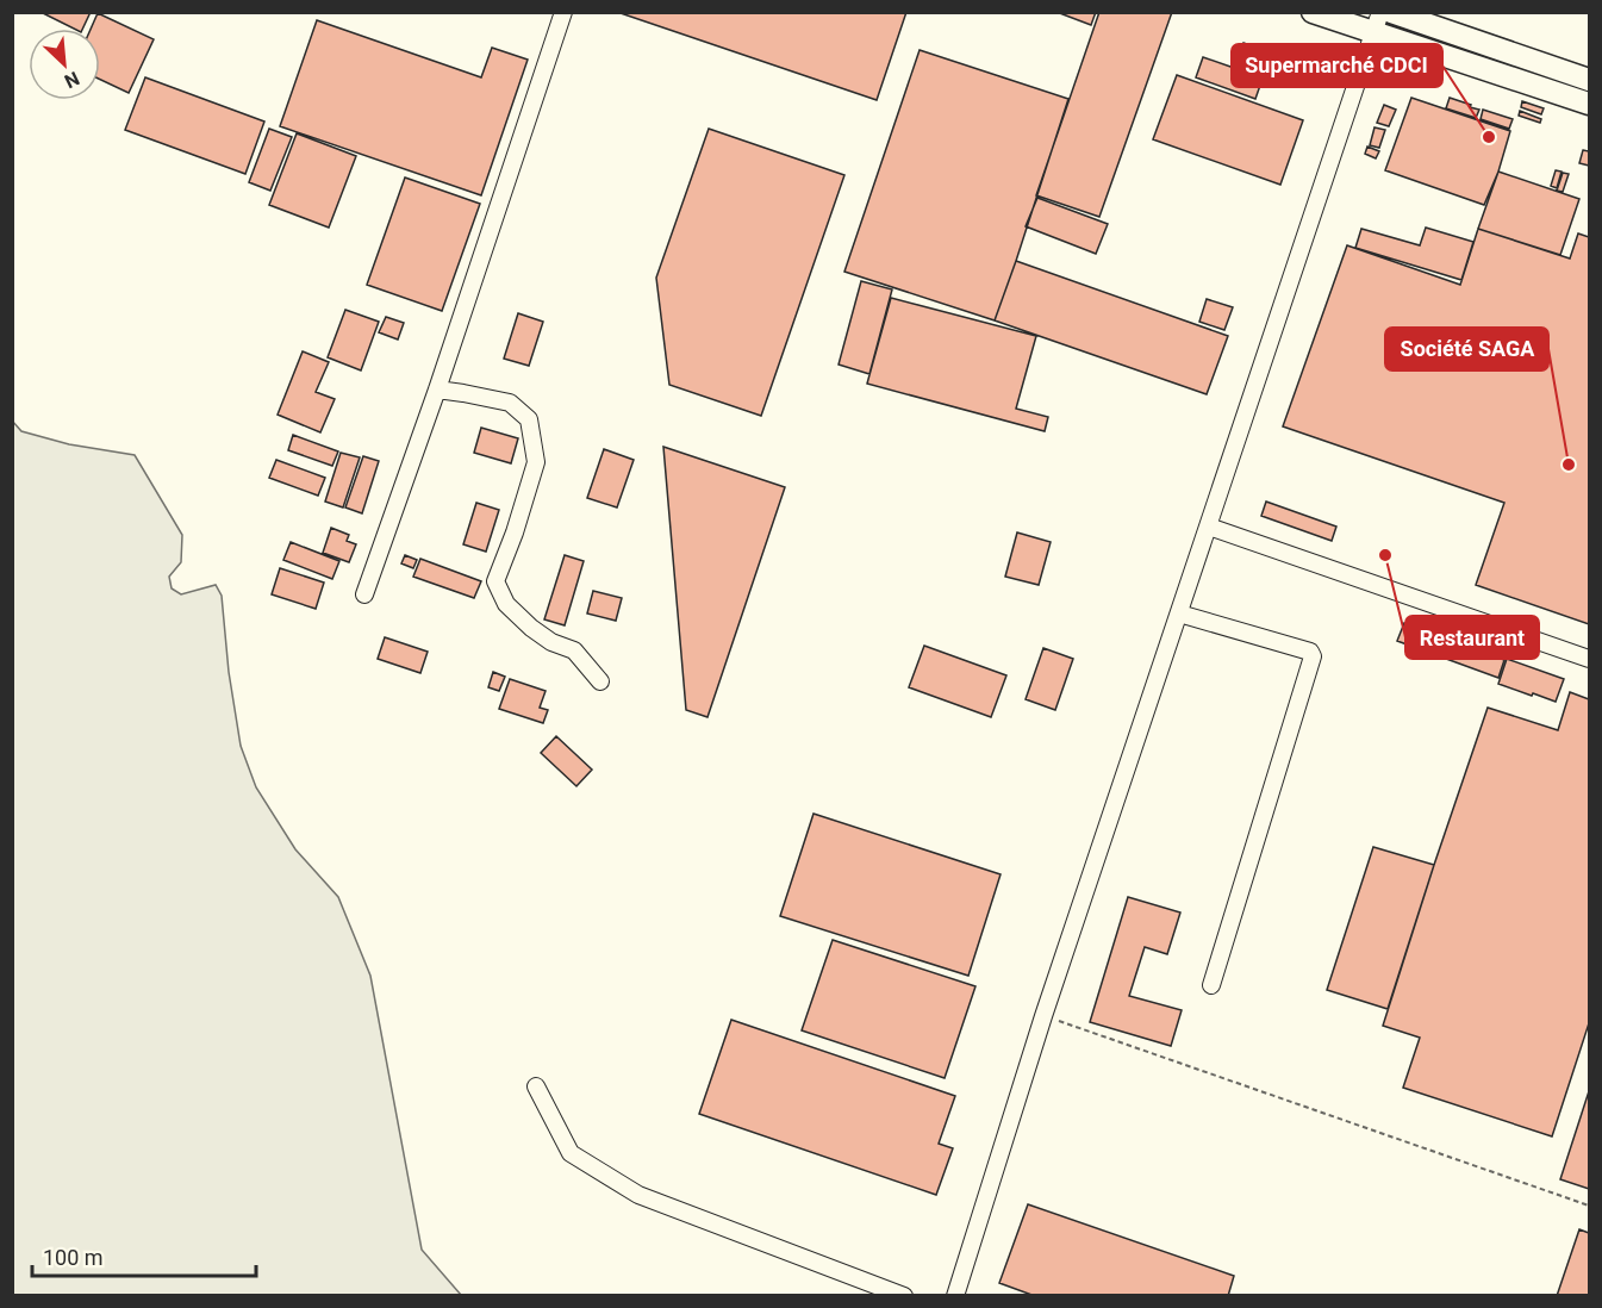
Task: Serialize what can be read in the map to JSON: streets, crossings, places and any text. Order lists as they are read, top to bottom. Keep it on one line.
{"places":["Supermarché CDCI","Société SAGA","Restaurant"],"scale_bar":"100 m","north":"bottom right"}
